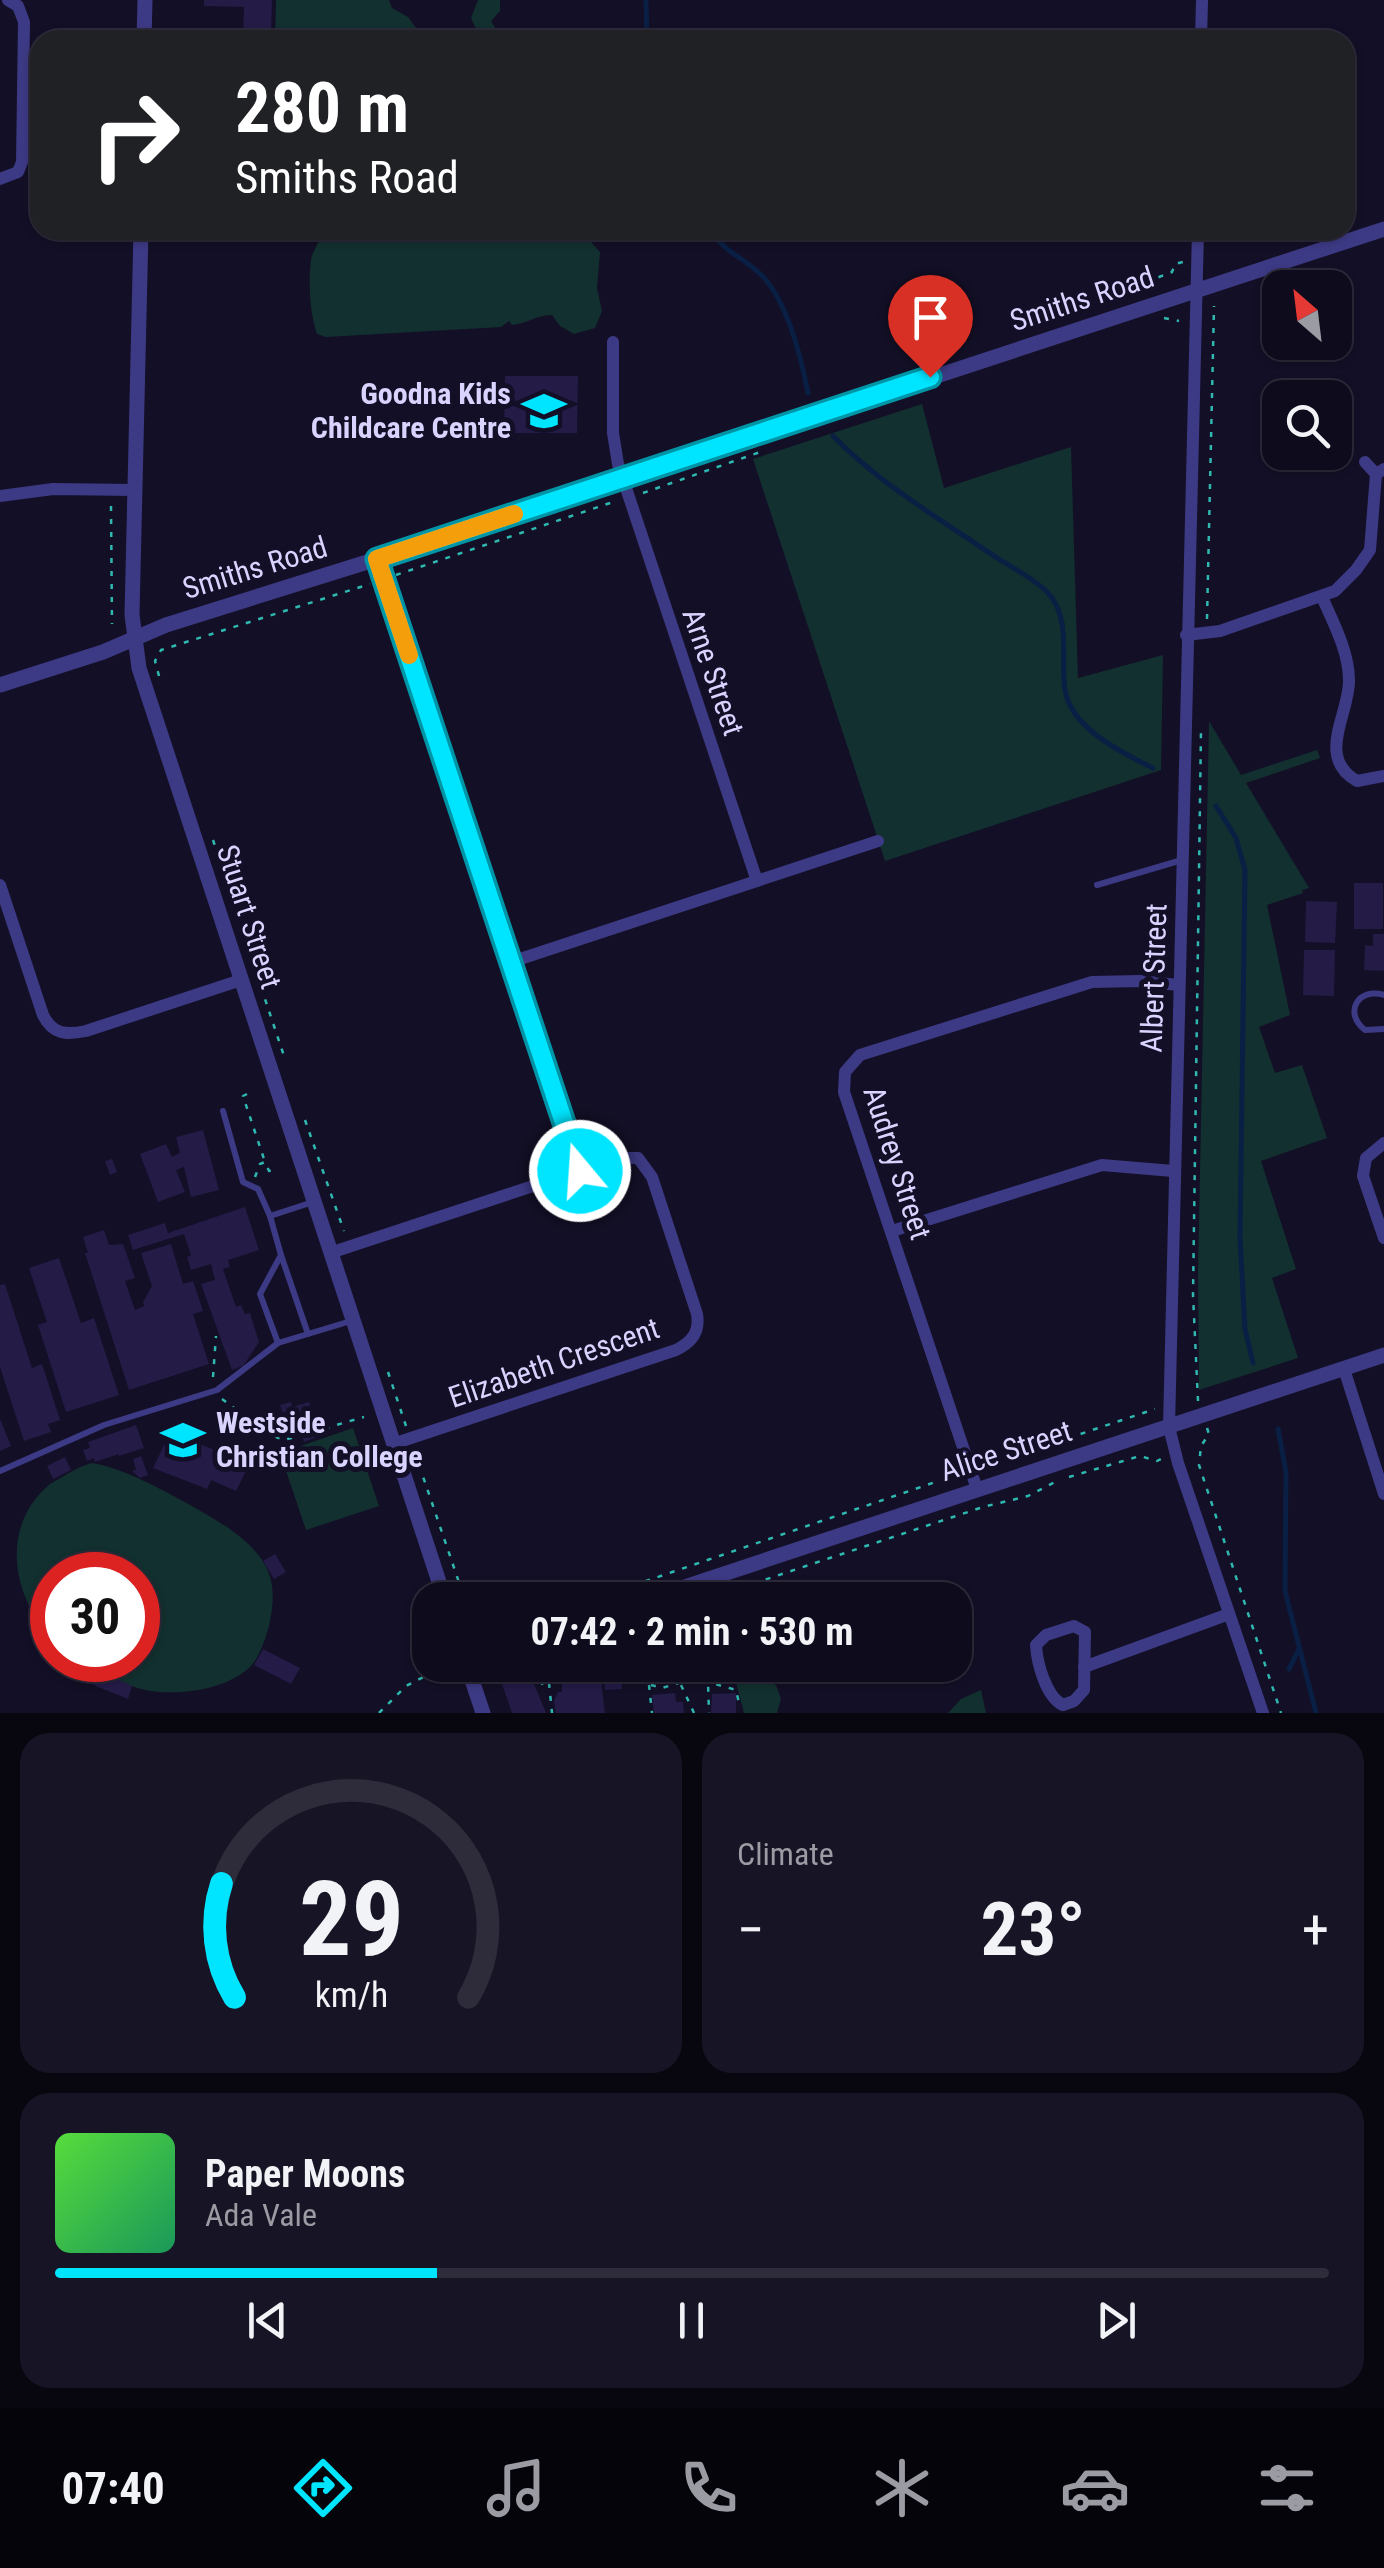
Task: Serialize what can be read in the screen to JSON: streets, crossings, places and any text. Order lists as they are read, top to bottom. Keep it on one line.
{"streets":{"street":["Smiths Road","Arne Street","Stuart Street","Albert Street","Audrey Street","Elizabeth Crescent","Alice Street"]},"crossings":[["Smiths Road","Arne Street"],["Smiths Road","Stuart Street"],["Smiths Road","Albert Street"],["Stuart Street","Elizabeth Crescent"],["Albert Street","Audrey Street"],["Albert Street","Alice Street"],["Audrey Street","Alice Street"]],"places":{"school or university":["Goodna Kids Childcare Centre","Westside Christian College"]},"north":"top left","page":{"turn":["280 m","Smiths Road"],"limit":"30","trip":"07:42 · 2 min · 530 m","tile":"Climate","heat":["−","23°","+"],"song":["Paper Moons","Ada Vale"],"tabs":"07:40","gauge":["29","km/h"]}}
